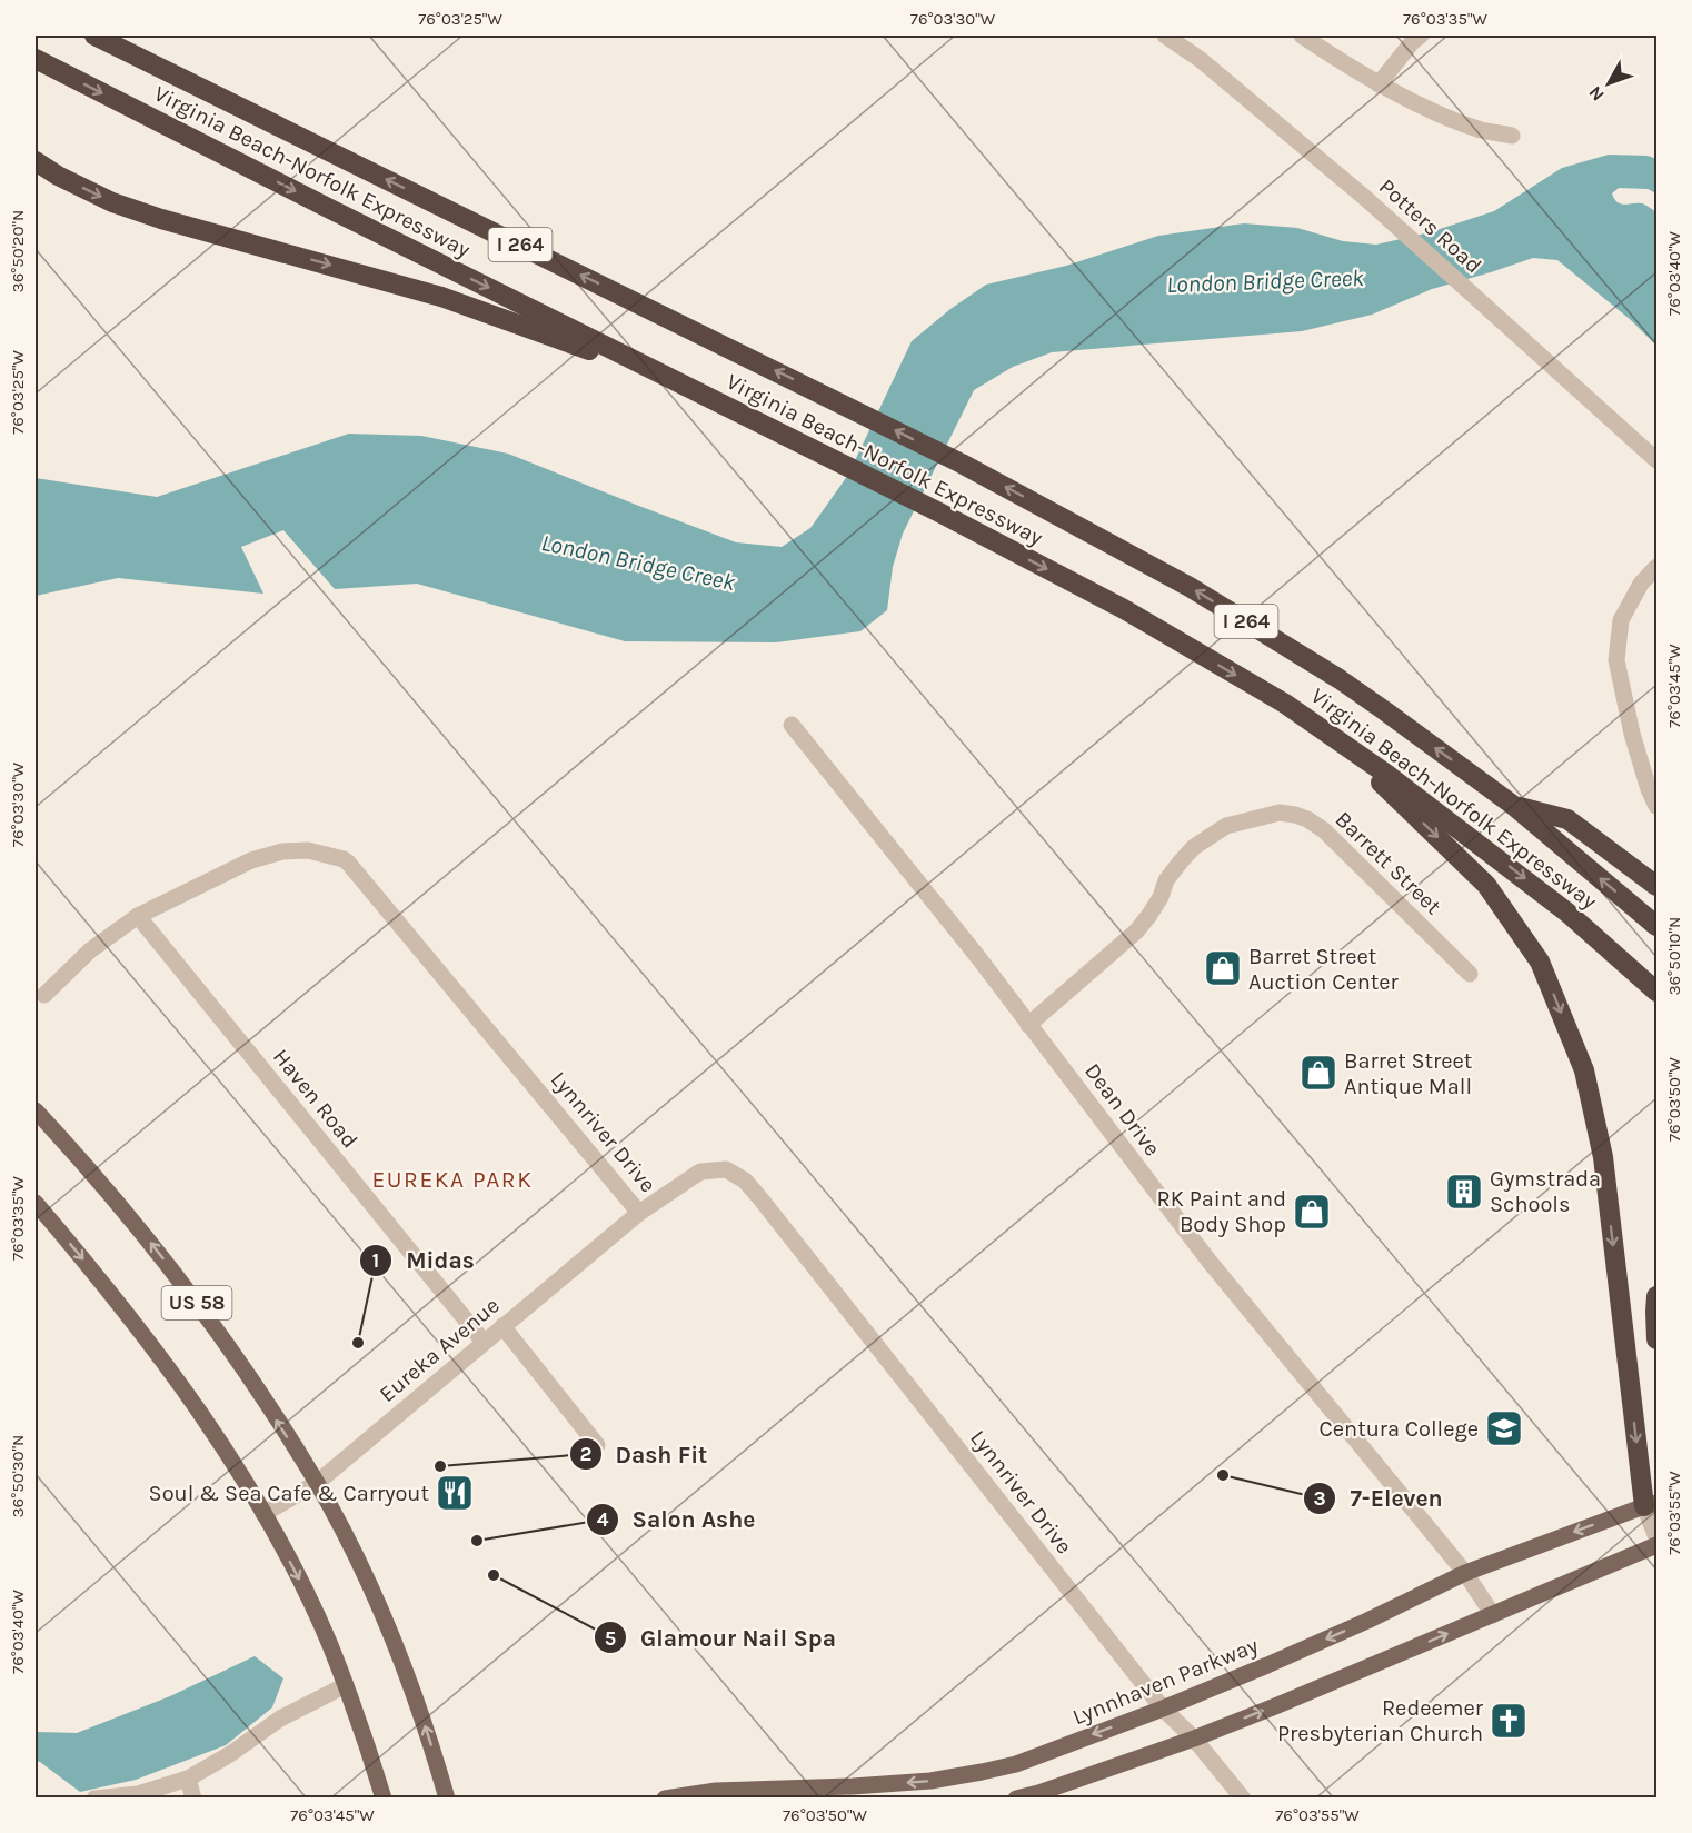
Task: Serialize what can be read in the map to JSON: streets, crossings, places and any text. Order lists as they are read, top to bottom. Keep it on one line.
{"streets":{"highway":["Virginia Beach-Norfolk Expressway","I 264"],"main road":["US 58","Lynnhaven Parkway"],"street":["Potters Road","Barrett Street","Haven Road","Dean Drive","Lynnriver Drive","Eureka Avenue"]},"crossings":[["Barrett Street","Dean Drive"],["Haven Road","Lynnriver Drive"],["Haven Road","Eureka Avenue"],["Dean Drive","Lynnhaven Parkway"],["Lynnriver Drive","Eureka Avenue"],["Lynnriver Drive","Lynnhaven Parkway"],["US 58","Eureka Avenue"]],"districts":["EUREKA PARK"],"water":["London Bridge Creek"],"places":{"shop":["Barret Street Auction Center","Barret Street Antique Mall","RK Paint and Body Shop"],"building":["Gymstrada Schools"],"other":["Midas","Dash Fit","7-Eleven","Salon Ashe","Glamour Nail Spa"],"school or university":["Centura College"],"restaurant":["Soul & Sea Cafe & Carryout"],"church":["Redeemer Presbyterian Church"]},"north":"bottom left","coordinates":["76°03'25\"W","76°03'30\"W","76°03'35\"W","36°50'20\"N","76°03'40\"W","76°03'45\"W","36°50'10\"N","76°03'50\"W","36°50'30\"N","76°03'55\"W"]}
